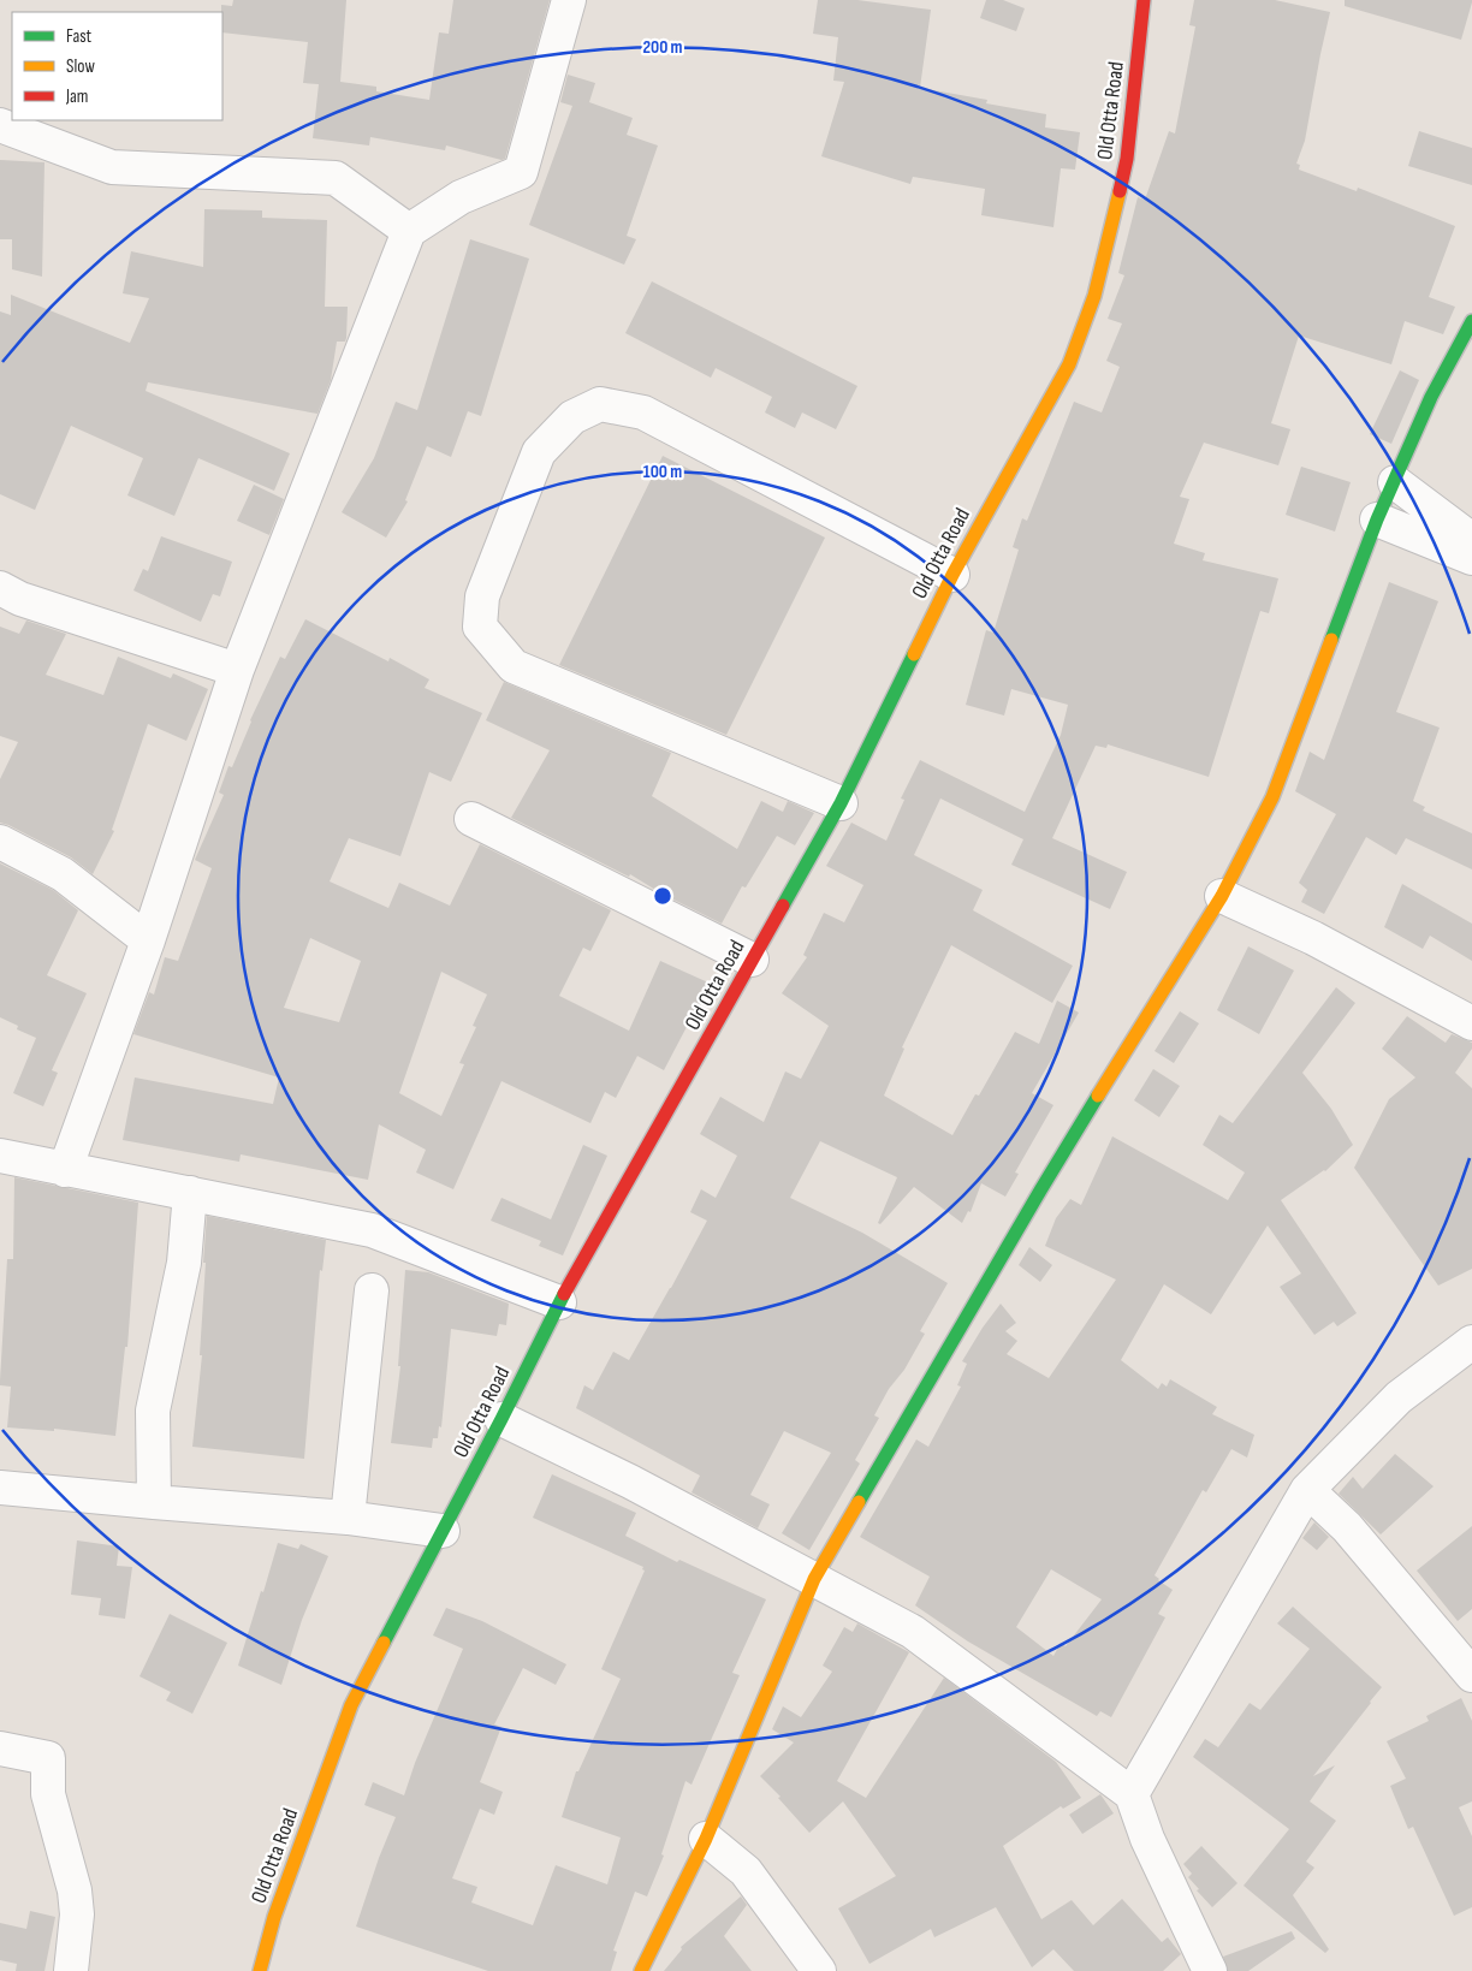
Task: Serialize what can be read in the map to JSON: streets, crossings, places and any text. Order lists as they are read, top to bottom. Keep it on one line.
{"streets":{"street":["Old Otta Road"]},"legend":["Fast","Slow","Jam"],"rings":["200 m","100 m"]}
